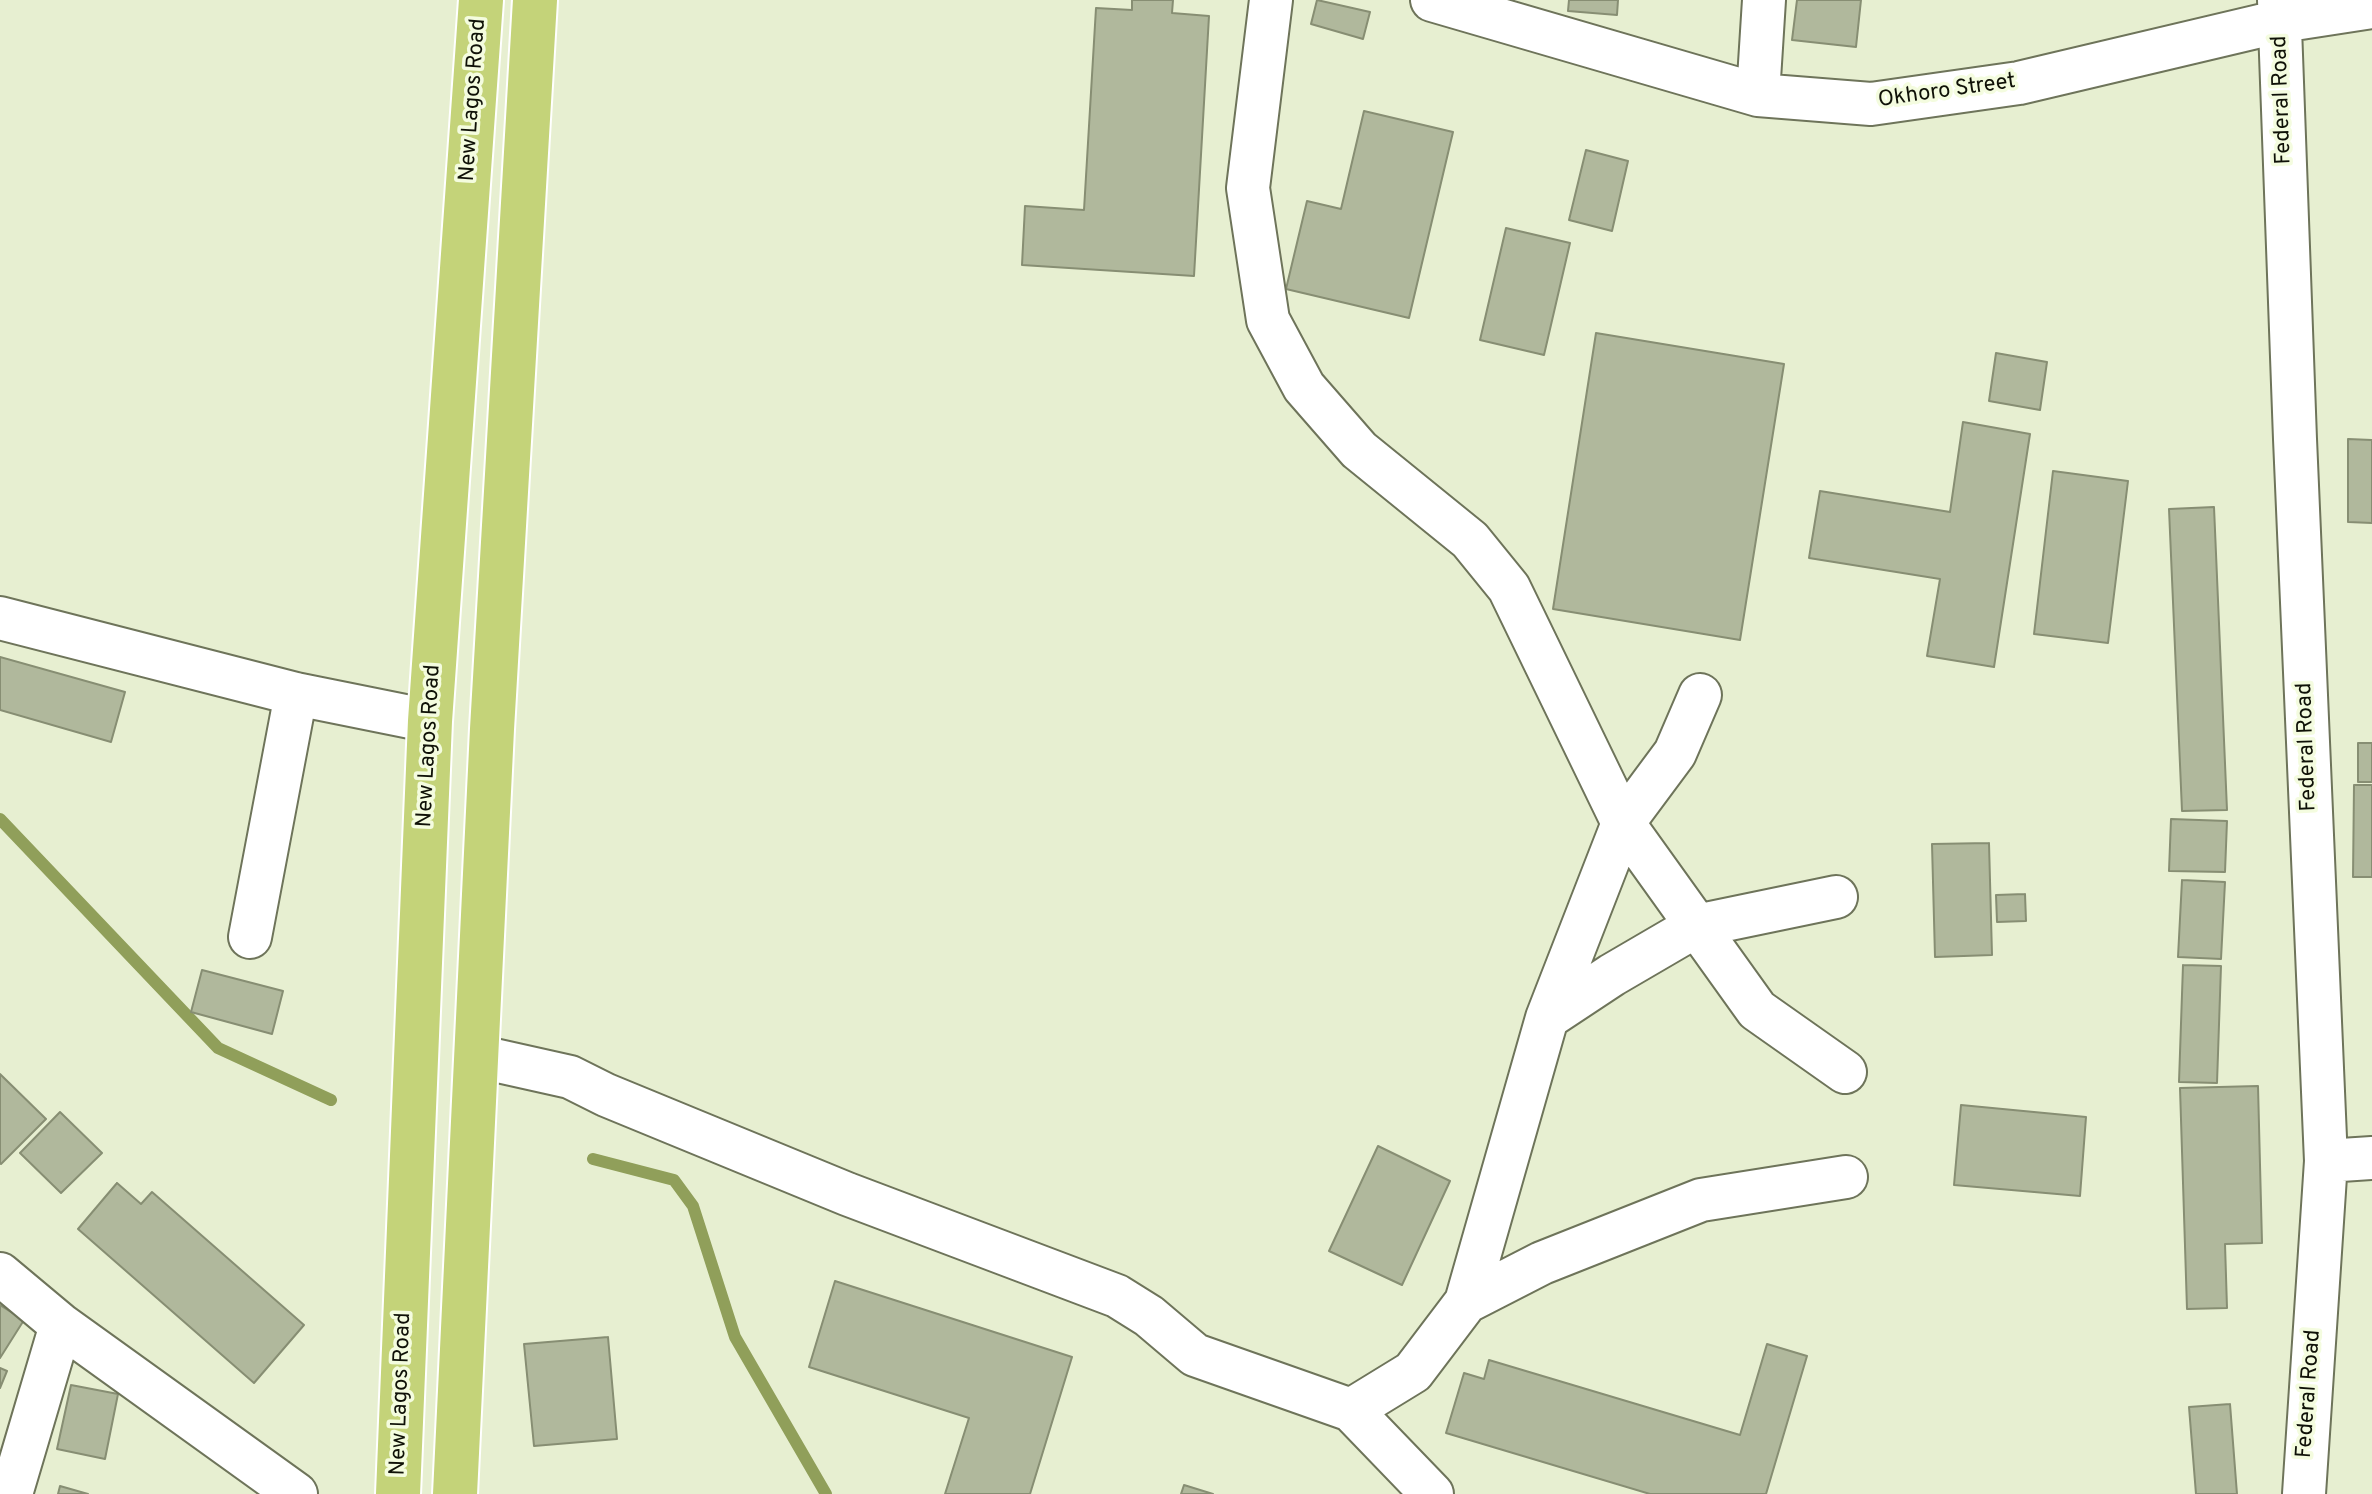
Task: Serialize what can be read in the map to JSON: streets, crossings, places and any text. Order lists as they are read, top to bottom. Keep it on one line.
{"streets":{"main road":["New Lagos Road"],"street":["Okhoro Street","Federal Road"]},"crossings":[["Okhoro Street","Federal Road"]]}
